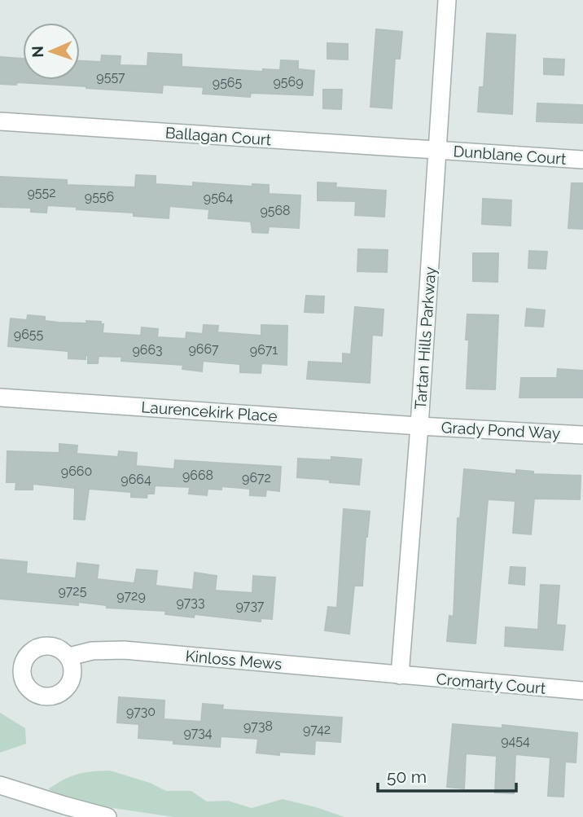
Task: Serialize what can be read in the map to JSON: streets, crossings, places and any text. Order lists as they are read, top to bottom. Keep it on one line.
{"streets":{"street":["Ballagan Court","Dunblane Court","Tartan Hills Parkway","Laurencekirk Place","Grady Pond Way","Kinloss Mews","Cromarty Court"]},"crossings":[["Ballagan Court","Dunblane Court"],["Ballagan Court","Tartan Hills Parkway"],["Dunblane Court","Tartan Hills Parkway"],["Tartan Hills Parkway","Laurencekirk Place"],["Tartan Hills Parkway","Grady Pond Way"],["Tartan Hills Parkway","Kinloss Mews"],["Tartan Hills Parkway","Cromarty Court"],["Laurencekirk Place","Grady Pond Way"],["Kinloss Mews","Cromarty Court"]],"house_numbers":["9557","9569","9565","9552","9556","9564","9568","9655","9667","9663","9671","9660","9668","9672","9664","9725","9729","9733","9737","9730","9738","9742","9734","9454"],"scale_bar":"50 m","north":"left"}
